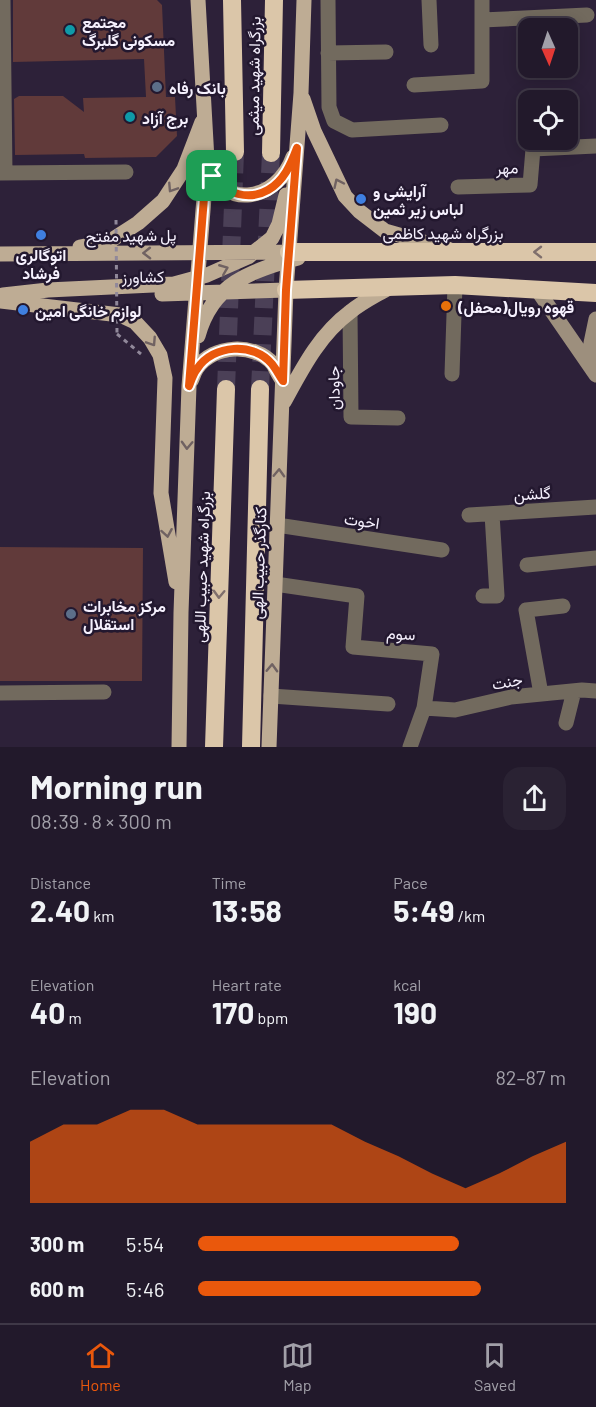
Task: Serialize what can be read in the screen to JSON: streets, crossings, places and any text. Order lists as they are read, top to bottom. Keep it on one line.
{"streets":{"highway":["بزرگراه شهید میثمی","بزرگراه شهید کاظمی","بزرگراه شهید حبیب اللهی"],"main road":["پل شهید مفتح","کشاورز","کنارگذر حبیب الهی"],"street":["مهر","جاودان","گلشن","اخوت","سوم","جنت"]},"crossings":[["بزرگراه شهید کاظمی","پل شهید مفتح"],["بزرگراه شهید کاظمی","کنارگذر حبیب الهی"],["پل شهید مفتح","کنارگذر حبیب الهی"],["کشاورز","کنارگذر حبیب الهی"],["اخوت","کنارگذر حبیب الهی"],["کنارگذر حبیب الهی","سوم"],["سوم","جنت"]],"one_way":["پل شهید مفتح"],"places":["مجتمع مسکونی گلبرگ","بانک رفاه","برج آزاد","آرایشی و لباس زیر ثمین","اتوگالری فرشاد","قهوه رویال(محفل)","لوازم خانگی امین","مرکز مخابرات استقلال"],"north":"bottom","page":{"heading":["Morning run","08:39 · 8 × 300 m"],"stats":[["Distance","2.40 km"],["Time","13:58"],["Pace","5:49 /km"],["Elevation","40 m"],["Heart rate","170 bpm"],["kcal","190"]],"chart":["Elevation","82–87 m"],"list":[{"name":"300 m","note":"5:54"},{"name":"600 m","note":"5:46"}],"tabs":["Home","Map","Saved"]}}
